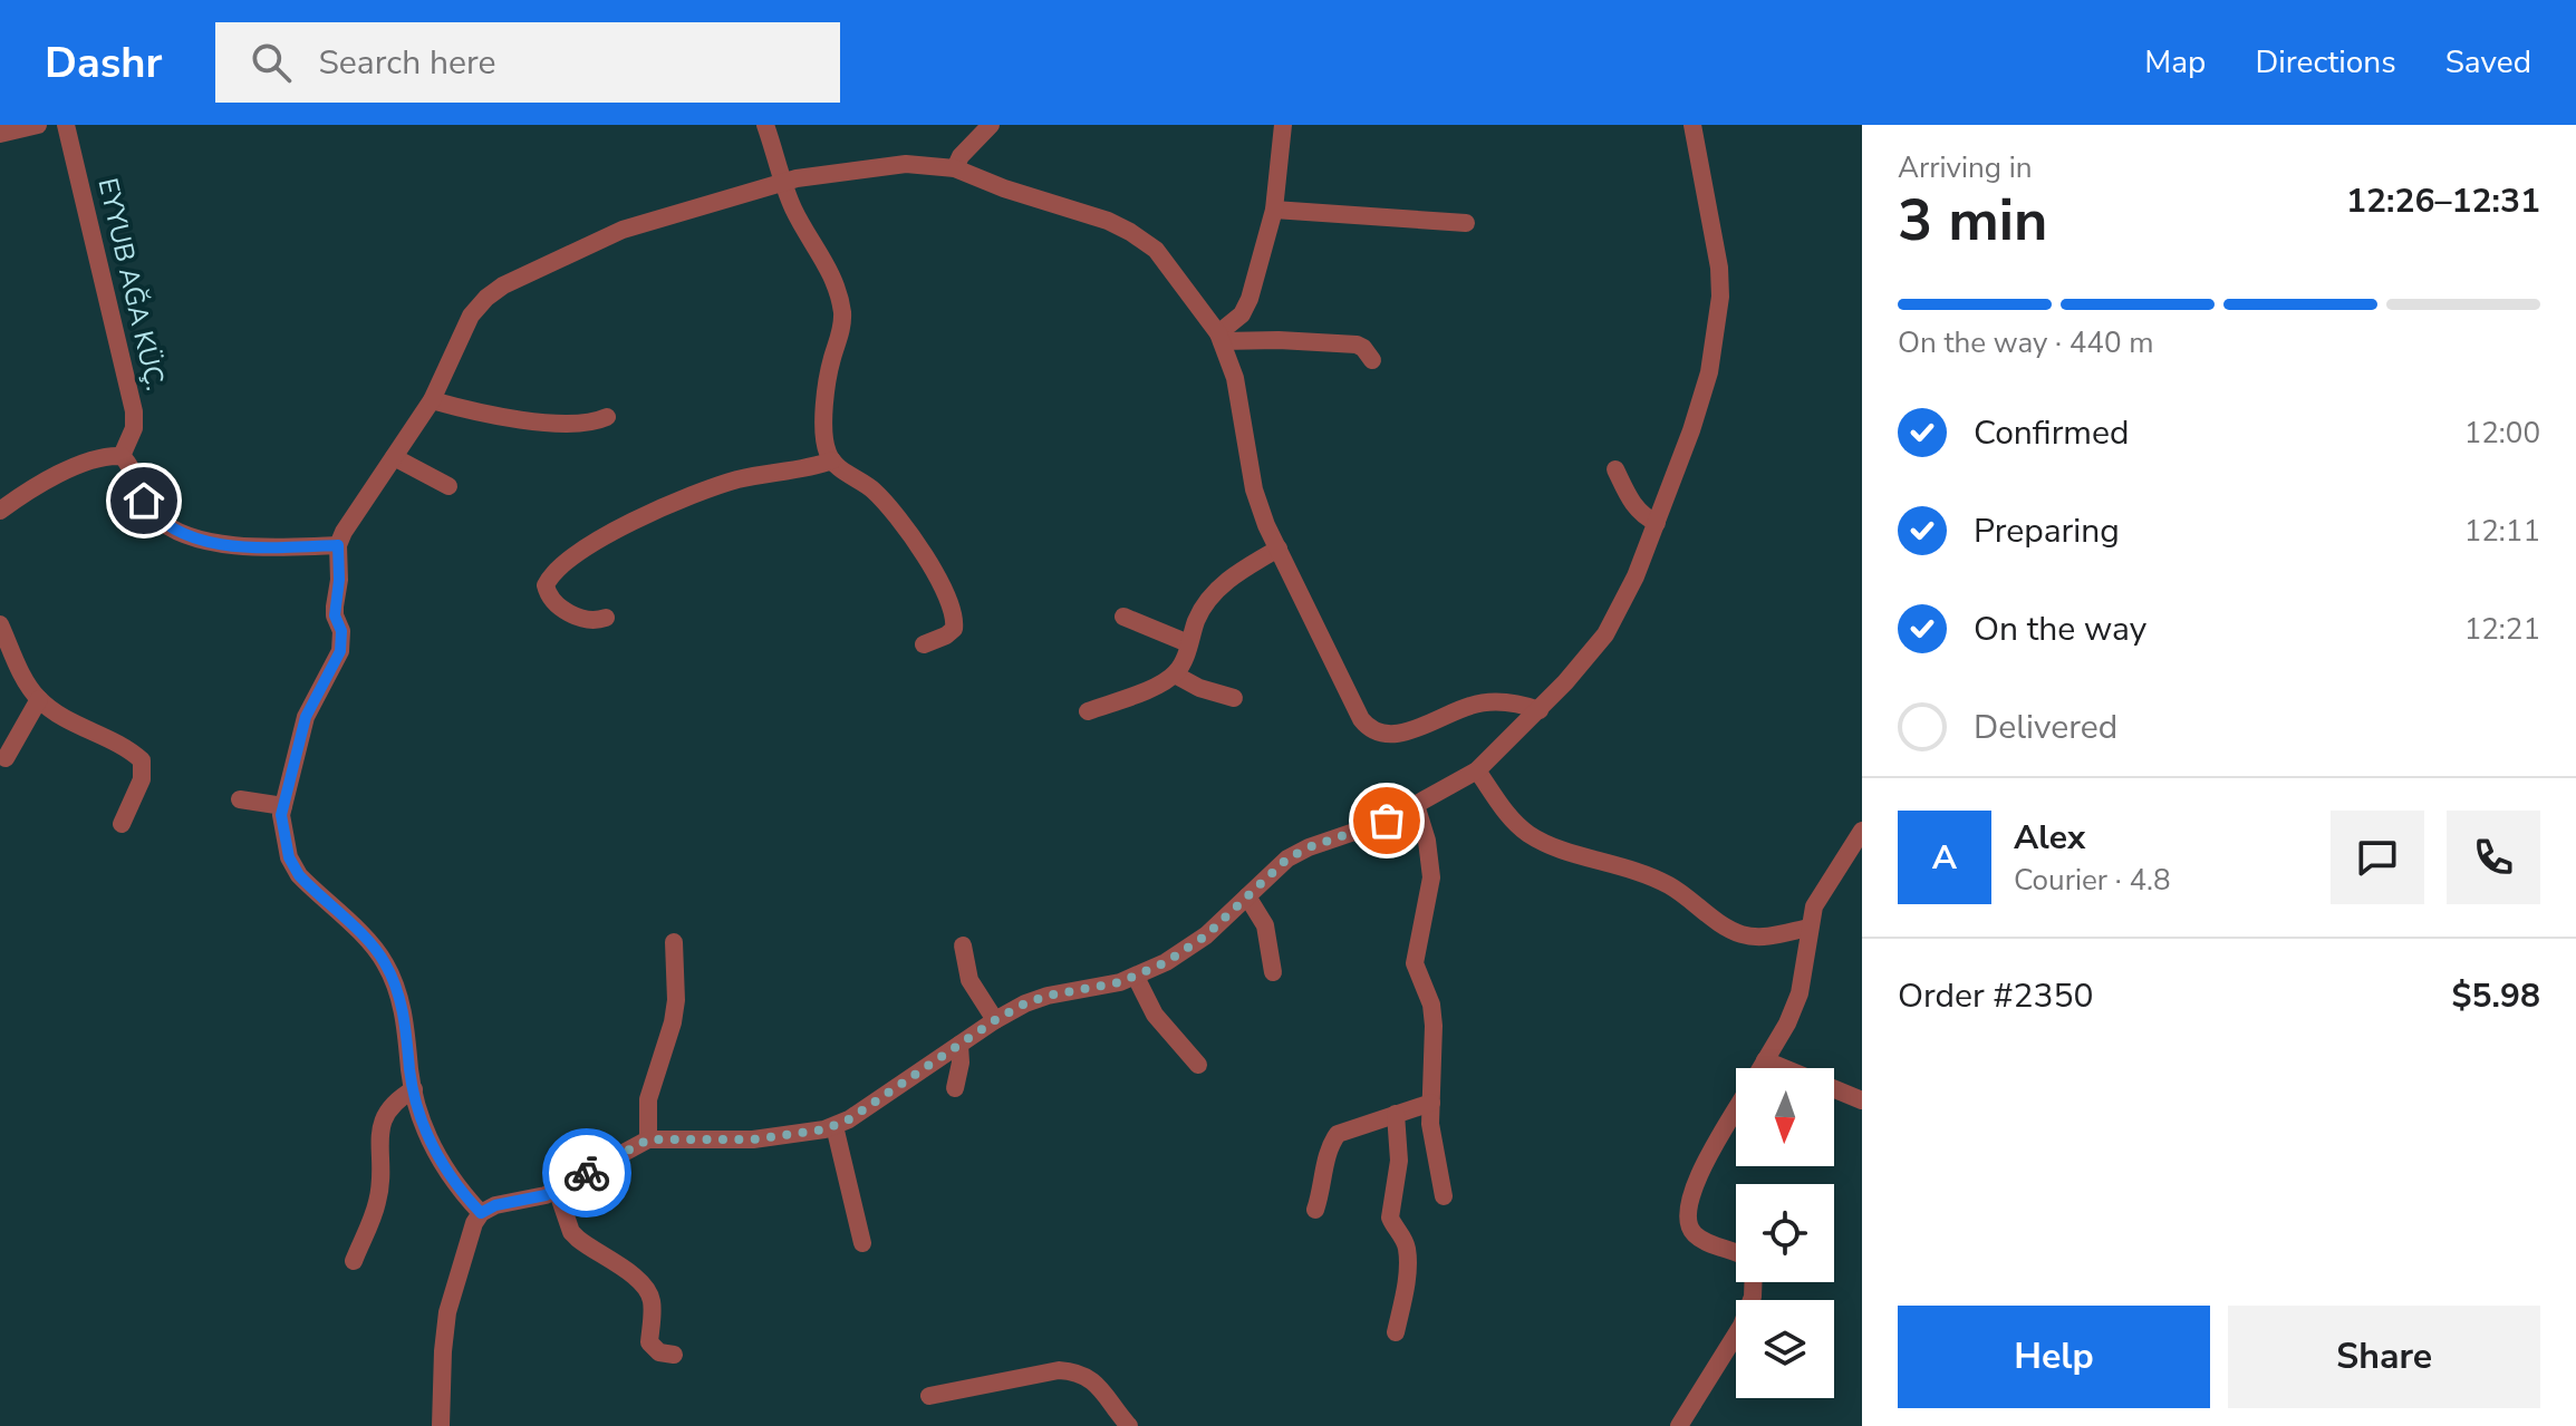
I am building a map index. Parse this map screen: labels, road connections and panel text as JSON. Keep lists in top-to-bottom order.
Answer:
{
  "streets": {
    "street": ["EYYUB AĞA KÜÇ."]
  },
  "north": "bottom",
  "page": {
    "header": "Dashr",
    "search": "Search here",
    "nav": ["Map", "Directions", "Saved"],
    "heading": ["3 min", "Arriving in", "12:26–12:31"],
    "panel": [
      "Alex",
      "Courier · 4.8",
      "Order #2350",
      "$5.98"
    ],
    "bar": "On the way · 440 m",
    "list": [
      ["Confirmed", "12:00"],
      ["Preparing", "12:11"],
      ["On the way", "12:21"],
      "Delivered"
    ],
    "round": "A",
    "buttons": ["Help", "Share"]
  }
}
